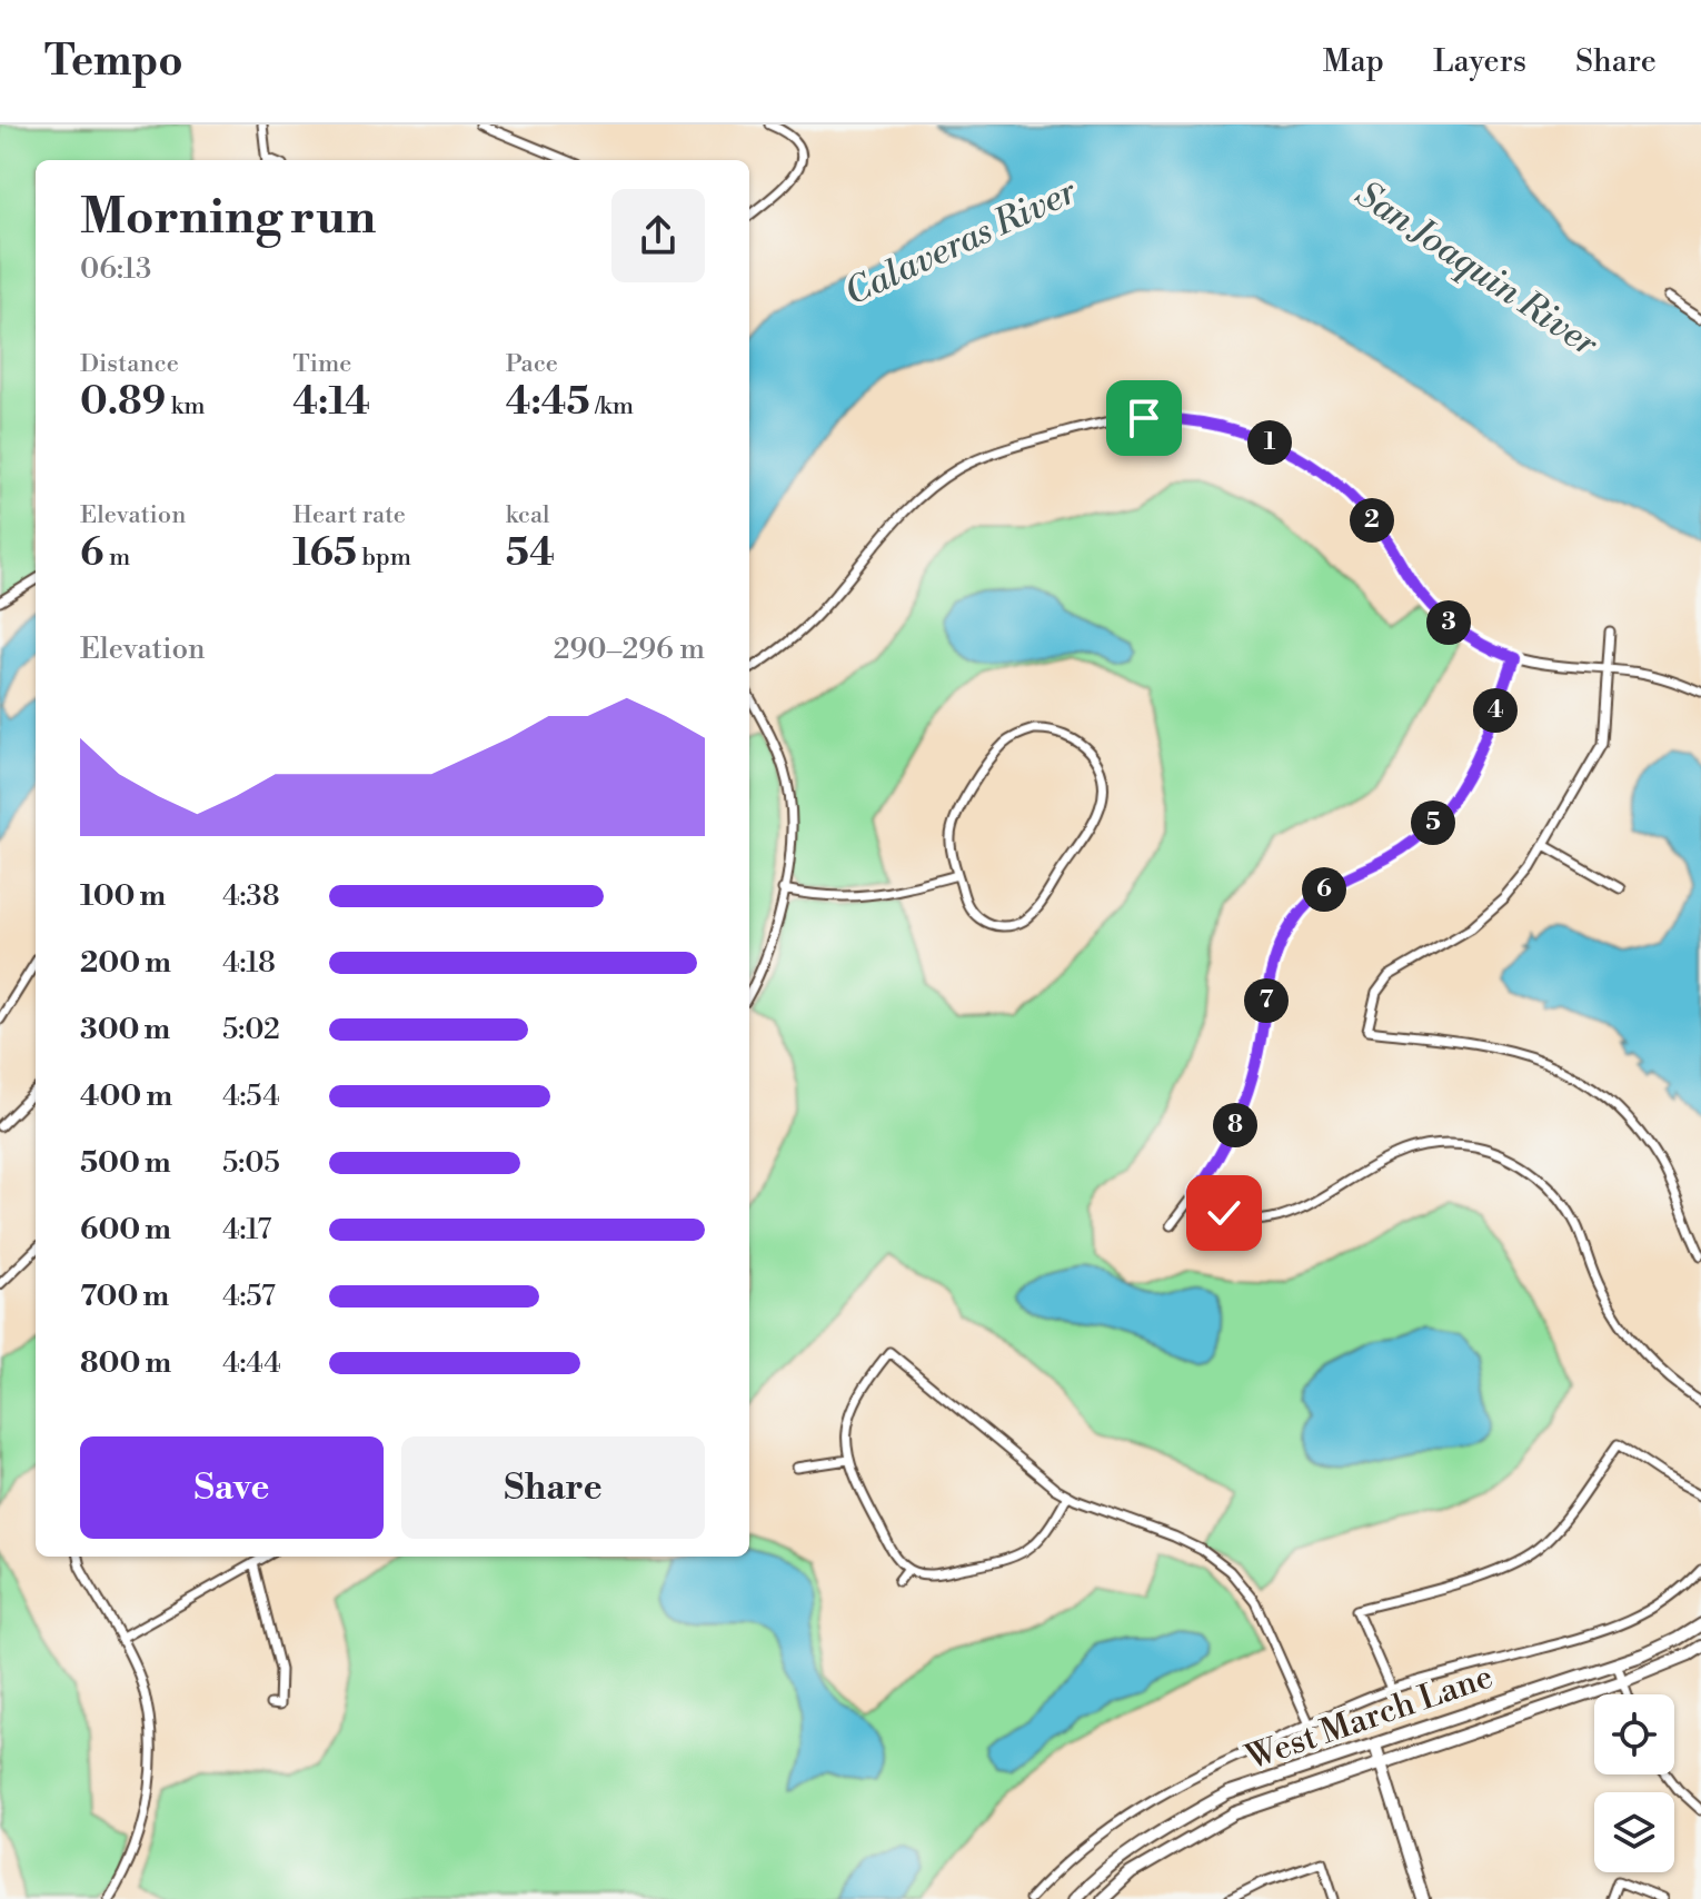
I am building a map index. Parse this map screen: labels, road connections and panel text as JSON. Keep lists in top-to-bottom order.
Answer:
{
  "streets": {
    "street": ["West March Lane"]
  },
  "water": ["Calaveras River", "San Joaquin River"],
  "page": {
    "header": "Tempo",
    "nav": ["Map", "Layers", "Share"],
    "heading": ["Morning run", "06:13"],
    "stats": [
      ["Distance", "0.89 km"],
      ["Time", "4:14"],
      ["Pace", "4:45 /km"],
      ["Elevation", "6 m"],
      ["Heart rate", "165 bpm"],
      ["kcal", "54"]
    ],
    "pins": [
      "1",
      "2",
      "3",
      "4",
      "5",
      "6",
      "7",
      "8"
    ],
    "chart": ["Elevation", "290–296 m"],
    "list": [
      {
        "name": "100 m",
        "note": "4:38"
      },
      {
        "name": "200 m",
        "note": "4:18"
      },
      {
        "name": "300 m",
        "note": "5:02"
      },
      {
        "name": "400 m",
        "note": "4:54"
      },
      {
        "name": "500 m",
        "note": "5:05"
      },
      {
        "name": "600 m",
        "note": "4:17"
      },
      {
        "name": "700 m",
        "note": "4:57"
      },
      {
        "name": "800 m",
        "note": "4:44"
      }
    ],
    "buttons": ["Save", "Share"]
  }
}
